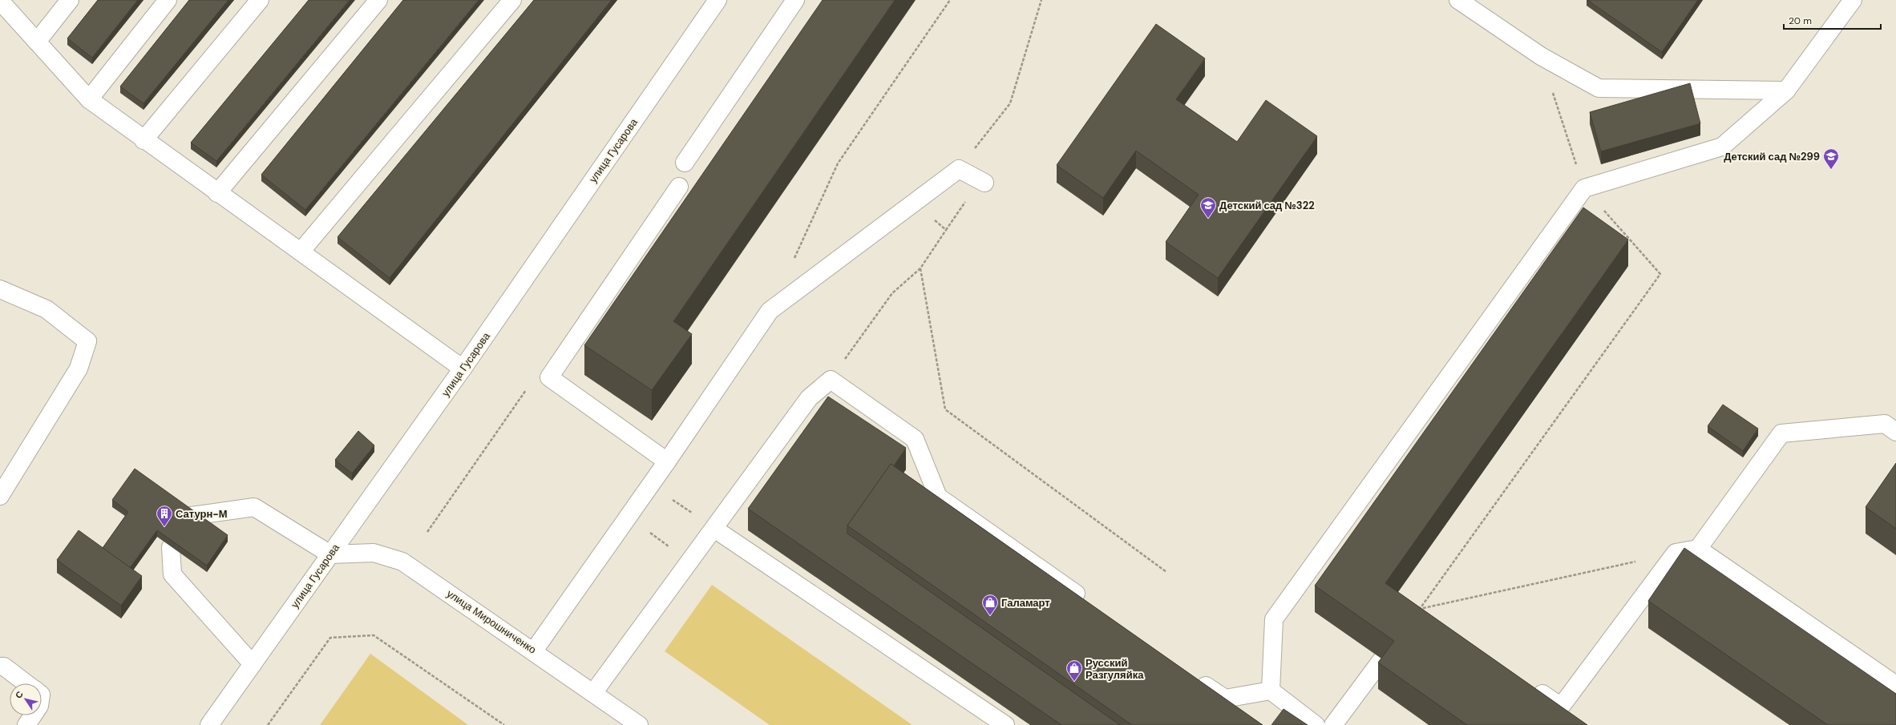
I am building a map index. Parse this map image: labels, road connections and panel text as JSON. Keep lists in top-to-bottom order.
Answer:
{
  "streets": {
    "street": ["улица Гусарова", "улица Мирошниченко"]
  },
  "crossings": [
    ["улица Гусарова", "улица Мирошниченко"]
  ],
  "places": {
    "school or university": ["Детский сад №299", "Детский сад №322"],
    "building": ["Сатурн-М"],
    "shop": ["Галамарт", "Русский Разгуляйка"]
  },
  "scale_bar": "20 m",
  "north": "top left"
}
